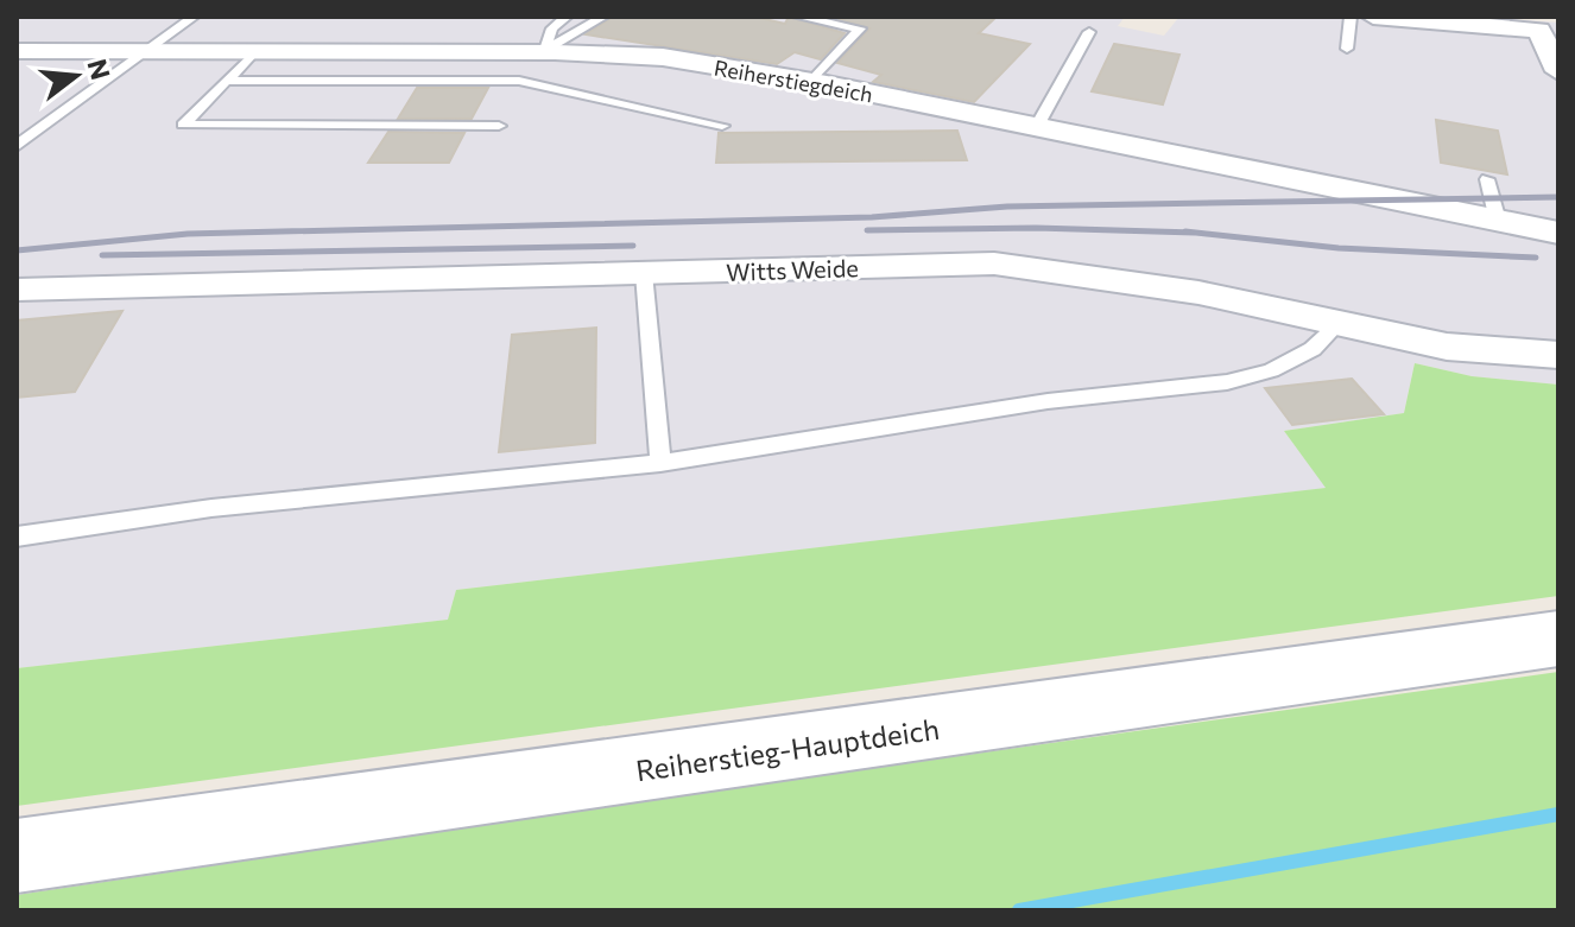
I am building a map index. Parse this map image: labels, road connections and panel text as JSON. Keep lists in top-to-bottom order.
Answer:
{
  "streets": {
    "main road": ["Reiherstieg-Hauptdeich"],
    "street": ["Reiherstiegdeich", "Witts Weide"]
  },
  "north": "right"
}
